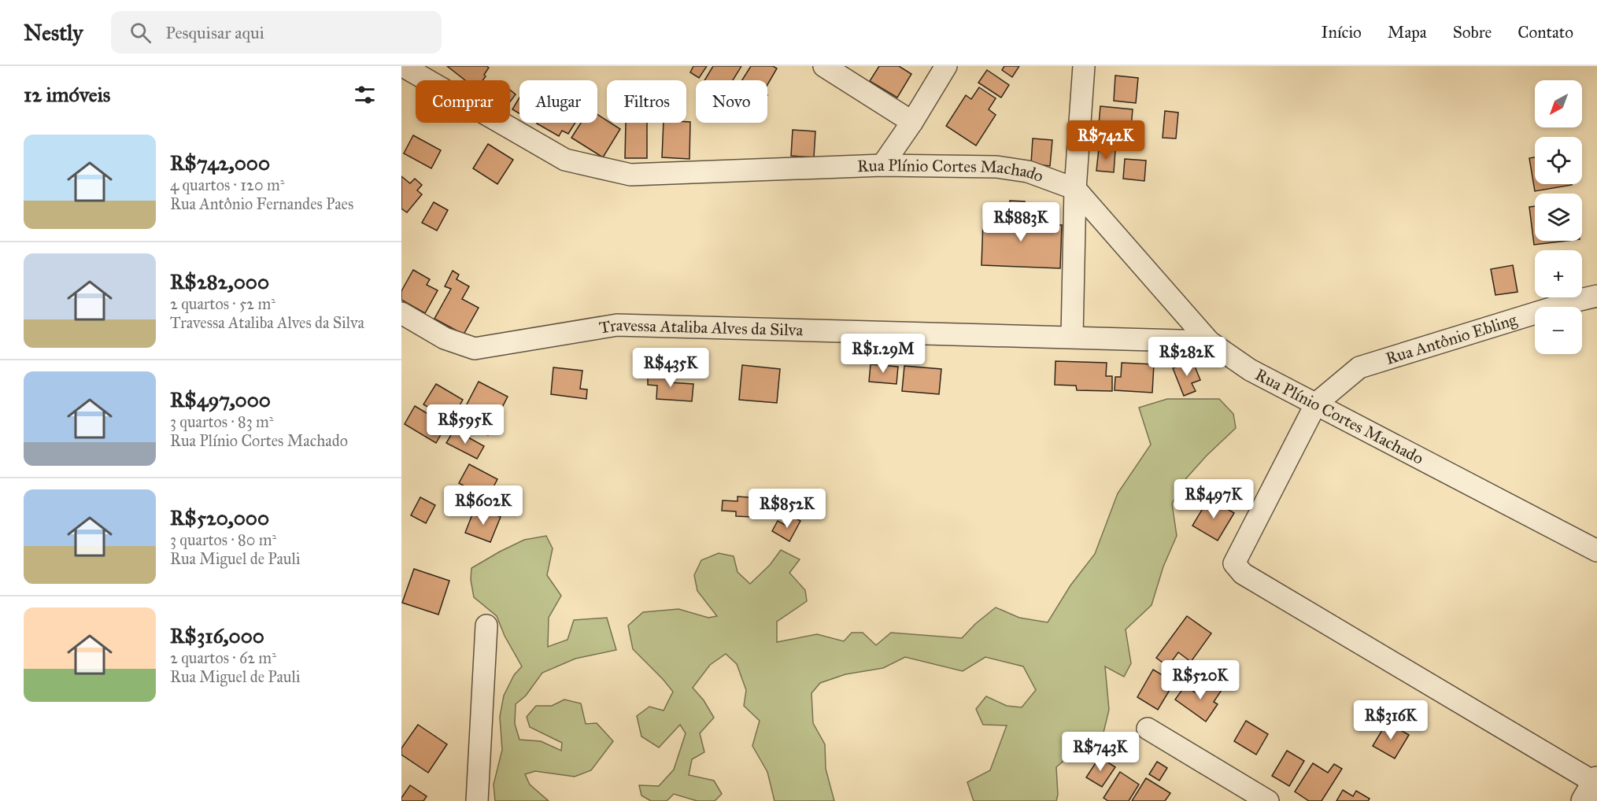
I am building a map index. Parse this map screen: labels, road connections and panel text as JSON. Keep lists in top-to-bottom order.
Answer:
{
  "streets": {
    "street": ["Rua Plínio Cortes Machado", "Travessa Ataliba Alves da Silva", "Rua Antônio Ebling"]
  },
  "crossings": [
    ["Rua Plínio Cortes Machado", "Travessa Ataliba Alves da Silva"],
    ["Rua Plínio Cortes Machado", "Rua Antônio Ebling"]
  ],
  "north": "bottom left",
  "page": {
    "header": "Nestly",
    "search": "Pesquisar aqui",
    "nav": [
      "Início",
      "Mapa",
      "Sobre",
      "Contato"
    ],
    "heading": "12 imóveis",
    "map_buttons": ["+", "−"],
    "chip": [
      "Comprar",
      "Alugar",
      "Filtros",
      "Novo"
    ],
    "price": [
      "R$742K",
      "R$883K",
      "R$1.29M",
      "R$282K",
      "R$435K",
      "R$595K",
      "R$497K",
      "R$602K",
      "R$852K",
      "R$520K",
      "R$316K",
      "R$743K"
    ],
    "list": [
      {
        "name": "R$742,000",
        "note": "4 quartos · 120 m² · Rua Antônio Fernandes Paes"
      },
      {
        "name": "R$282,000",
        "note": "2 quartos · 52 m² · Travessa Ataliba Alves da Silva"
      },
      {
        "name": "R$497,000",
        "note": "3 quartos · 83 m² · Rua Plínio Cortes Machado"
      },
      {
        "name": "R$520,000",
        "note": "3 quartos · 80 m² · Rua Miguel de Pauli"
      },
      {
        "name": "R$316,000",
        "note": "2 quartos · 62 m² · Rua Miguel de Pauli"
      }
    ]
  }
}
